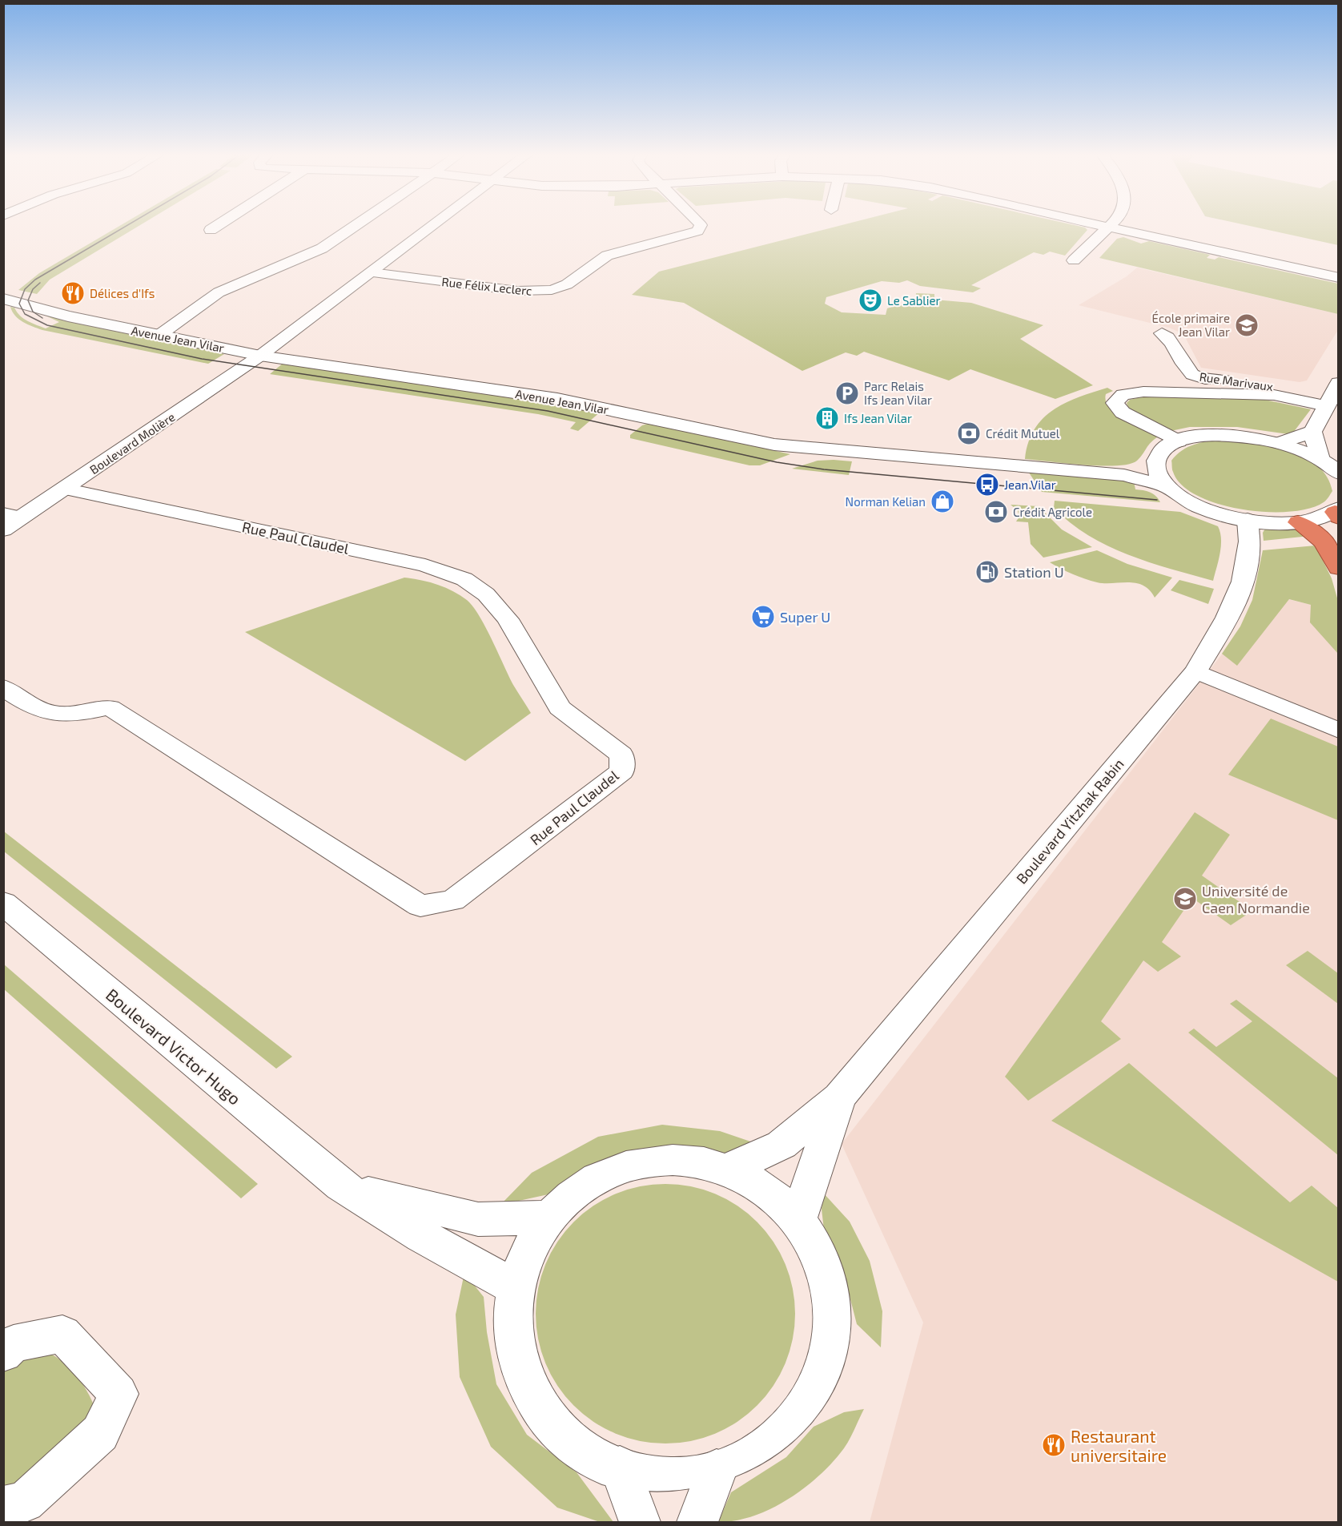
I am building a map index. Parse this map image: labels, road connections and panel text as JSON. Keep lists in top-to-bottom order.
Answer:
{
  "streets": {
    "street": [
      "Rue Félix Leclerc",
      "Avenue Jean Vilar",
      "Rue Marivaux",
      "Boulevard Molière",
      "Rue Paul Claudel",
      "Boulevard Yitzhak Rabin",
      "Boulevard Victor Hugo"
    ]
  },
  "crossings": [
    ["Rue Félix Leclerc", "Boulevard Molière"],
    ["Avenue Jean Vilar", "Boulevard Molière"],
    ["Boulevard Molière", "Rue Paul Claudel"]
  ],
  "places": {
    "restaurant": ["Délices d'Ifs", "Restaurant universitaire"],
    "theatre": ["Le Sablier"],
    "school or university": ["École primaire Jean Vilar", "Université de Caen Normandie"],
    "parking": ["Parc Relais Ifs Jean Vilar"],
    "building": ["Ifs Jean Vilar"],
    "bank": ["Crédit Mutuel", "Crédit Agricole"],
    "bus stop": ["Jean Vilar"],
    "shop": ["Norman Kelian"],
    "fuel station": ["Station U"],
    "supermarket": ["Super U"]
  }
}
